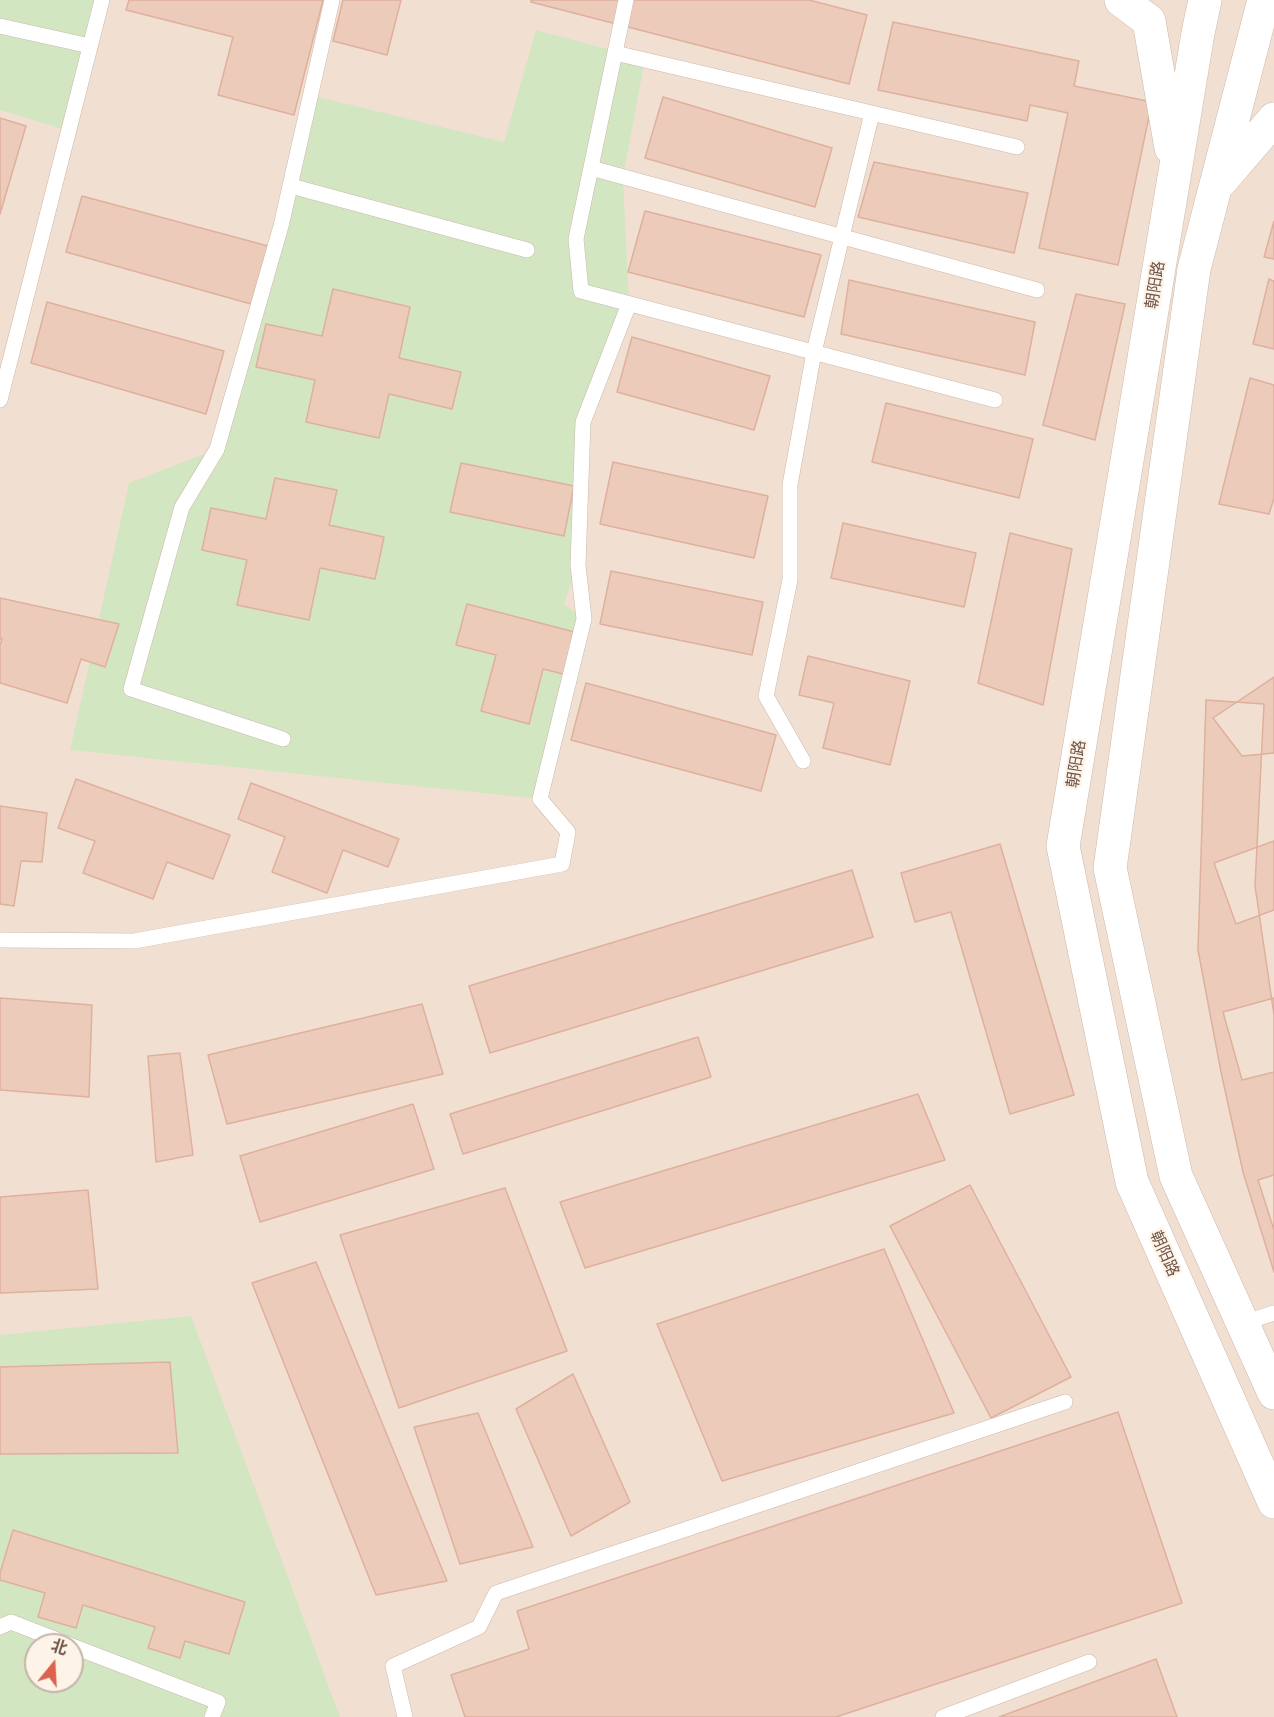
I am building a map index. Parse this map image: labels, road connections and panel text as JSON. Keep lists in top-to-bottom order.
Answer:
{
  "streets": {
    "main road": ["朝阳路"]
  },
  "north": "top"
}
